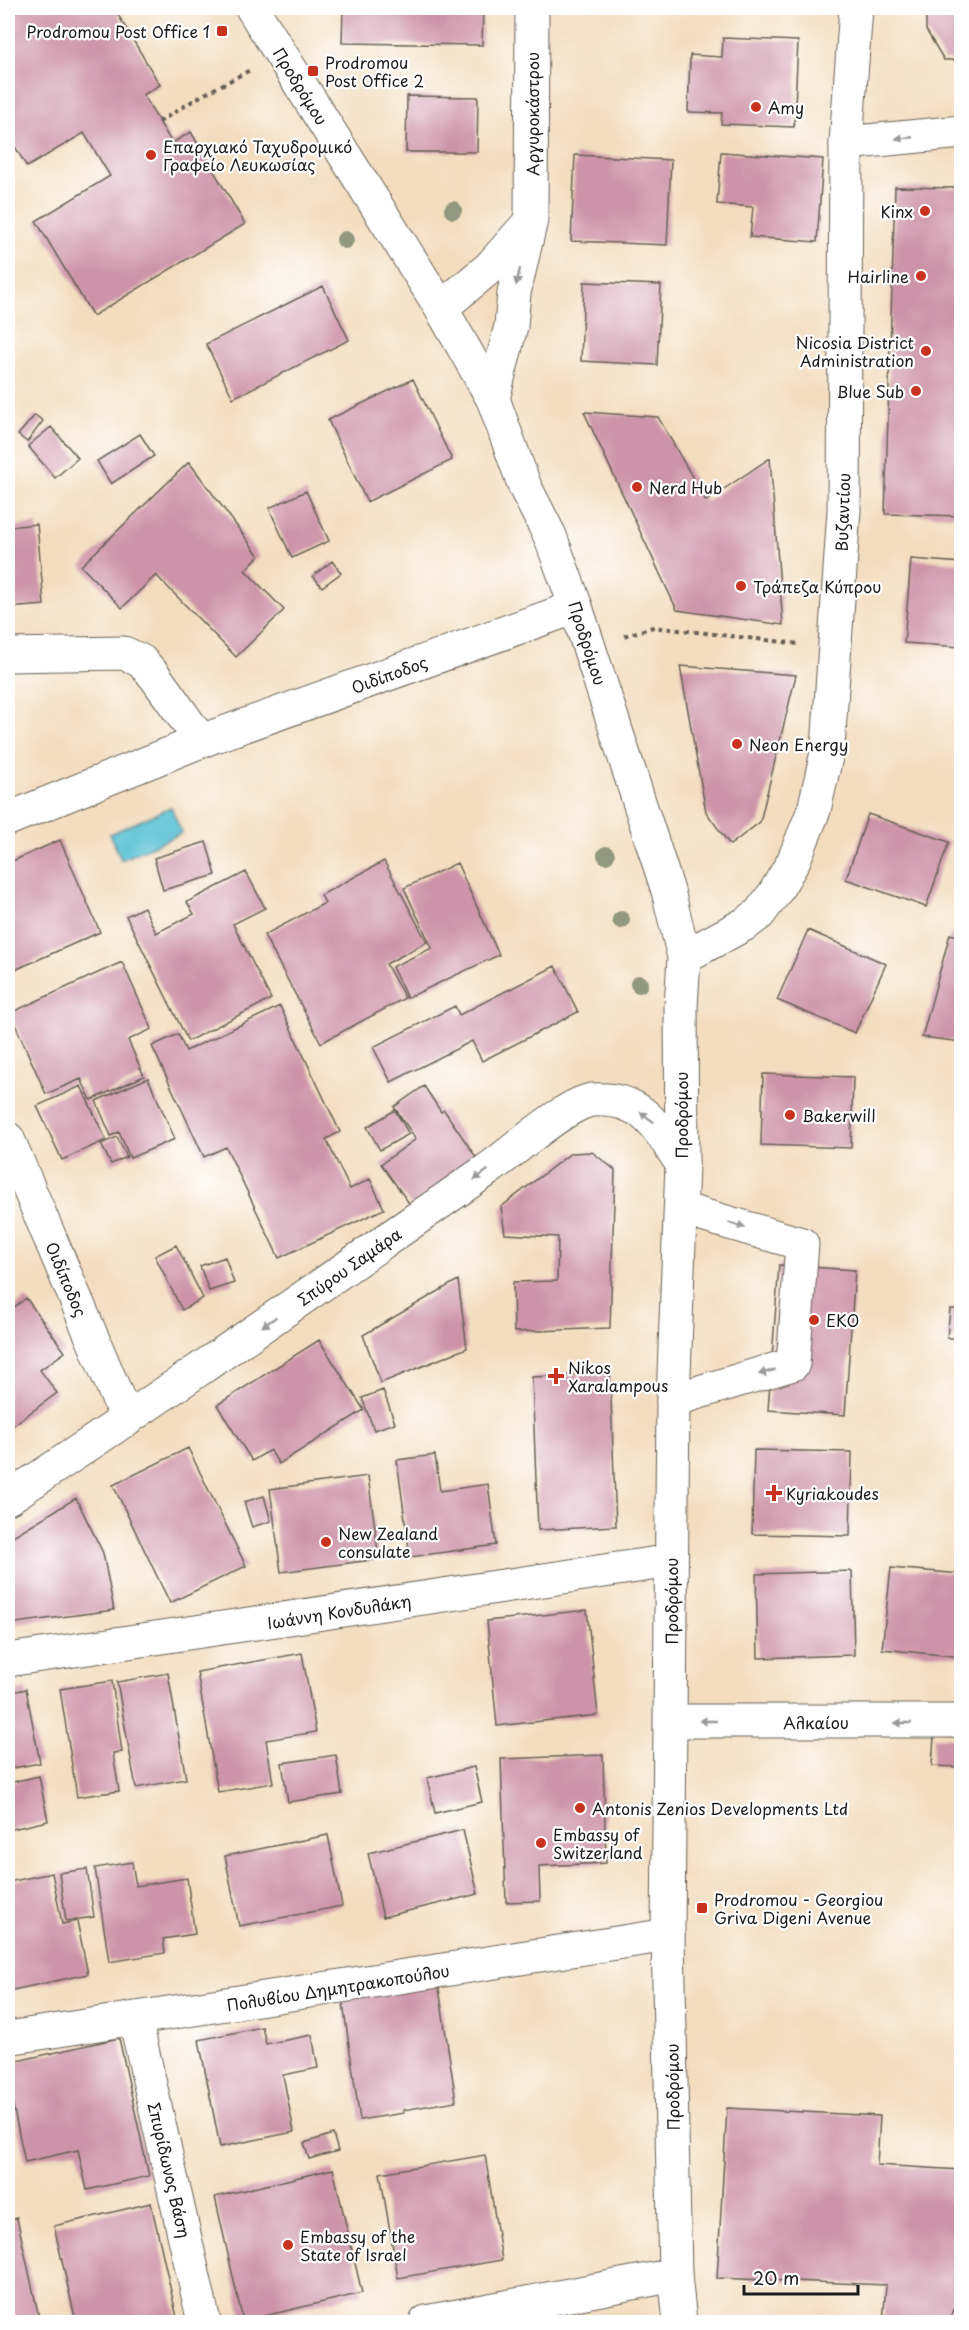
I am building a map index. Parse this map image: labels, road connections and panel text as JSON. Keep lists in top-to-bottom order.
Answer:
{
  "streets": {
    "street": [
      "Προδρόμου",
      "Αργυροκάστρου",
      "Βυζαντίου",
      "Οιδίποδος",
      "Σπύρου Σαμάρα",
      "Ιωάννη Κονδυλάκη",
      "Αλκαίου",
      "Πολυβίου Δημητρακοπούλου",
      "Σπυρίδωνος Βάση"
    ]
  },
  "crossings": [
    ["Προδρόμου", "Αργυροκάστρου"],
    ["Προδρόμου", "Βυζαντίου"],
    ["Προδρόμου", "Οιδίποδος"],
    ["Προδρόμου", "Σπύρου Σαμάρα"],
    ["Προδρόμου", "Ιωάννη Κονδυλάκη"],
    ["Προδρόμου", "Αλκαίου"],
    ["Προδρόμου", "Πολυβίου Δημητρακοπούλου"],
    ["Οιδίποδος", "Σπύρου Σαμάρα"],
    ["Πολυβίου Δημητρακοπούλου", "Σπυρίδωνος Βάση"]
  ],
  "one_way": ["Αργυροκάστρου", "Σπύρου Σαμάρα", "Αλκαίου"],
  "places": {
    "transit": ["Prodromou Post Office 1", "Prodromou Post Office 2", "Prodromou - Georgiou Griva Digeni Avenue"],
    "other": [
      "Amy",
      "Επαρχιακό Ταχυδρομικό Γραφείο Λευκωσίας",
      "Kinx",
      "Hairline",
      "Nicosia District Administration",
      "Blue Sub",
      "Nerd Hub",
      "Τράπεζα Κύπρου",
      "Neon Energy",
      "Bakerwill",
      "EKO",
      "New Zealand consulate",
      "Antonis Zenios Developments Ltd",
      "Embassy of Switzerland",
      "Embassy of the State of Israel"
    ],
    "health": ["Nikos Xaralampous", "Kyriakoudes"]
  },
  "scale_bar": "20 m"
}
